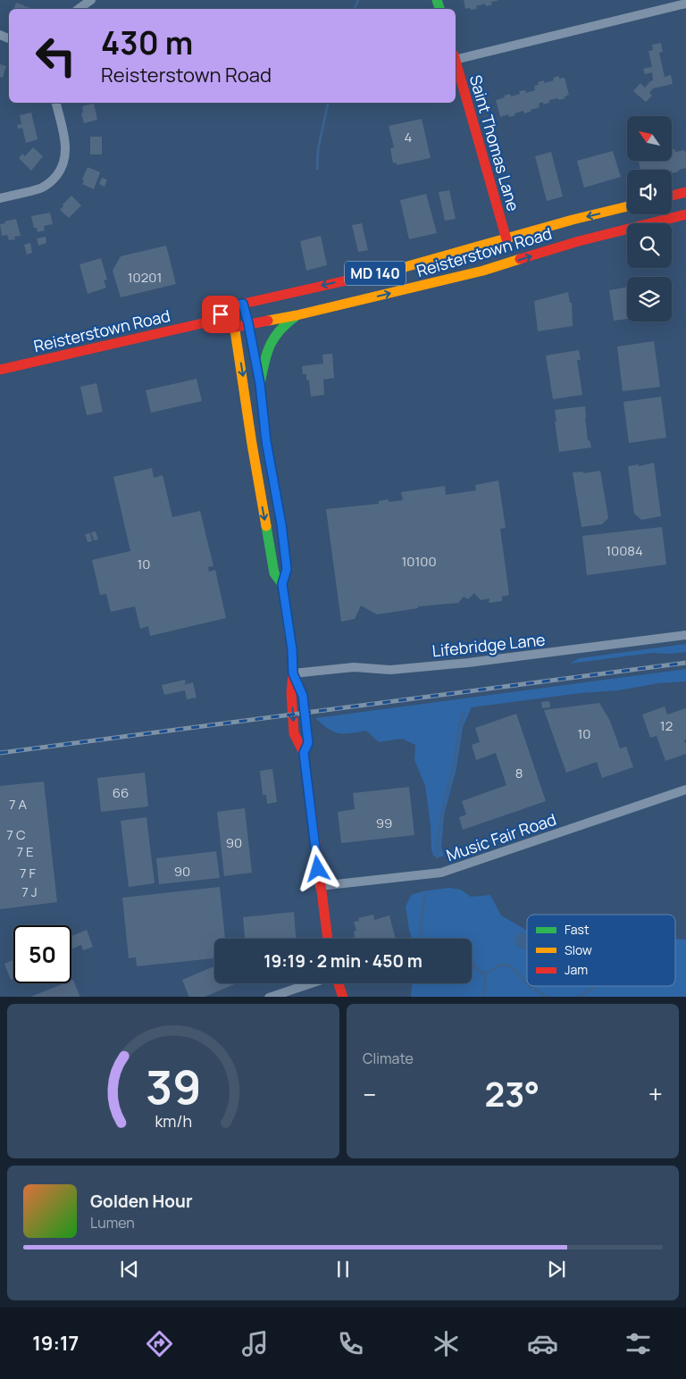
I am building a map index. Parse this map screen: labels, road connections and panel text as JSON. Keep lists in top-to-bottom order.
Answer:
{
  "streets": {
    "main road": ["Saint Thomas Lane", "Reisterstown Road", "MD 140"],
    "street": ["Lifebridge Lane", "Music Fair Road"]
  },
  "crossings": [
    ["Saint Thomas Lane", "Reisterstown Road"]
  ],
  "house_numbers": [
    "4",
    "10201",
    "10084",
    "10100",
    "10",
    "12",
    "10",
    "8",
    "66",
    "7 A",
    "99",
    "7 C",
    "90",
    "7 E",
    "90",
    "7 F",
    "7 J"
  ],
  "legend": ["Fast", "Slow", "Jam"],
  "north": "top left",
  "page": {
    "turn": ["430 m", "Reisterstown Road"],
    "limit": "50",
    "trip": "19:19 · 2 min · 450 m",
    "tile": "Climate",
    "heat": ["−", "23°", "+"],
    "song": ["Golden Hour", "Lumen"],
    "tabs": "19:17",
    "gauge": ["39", "km/h"]
  }
}
